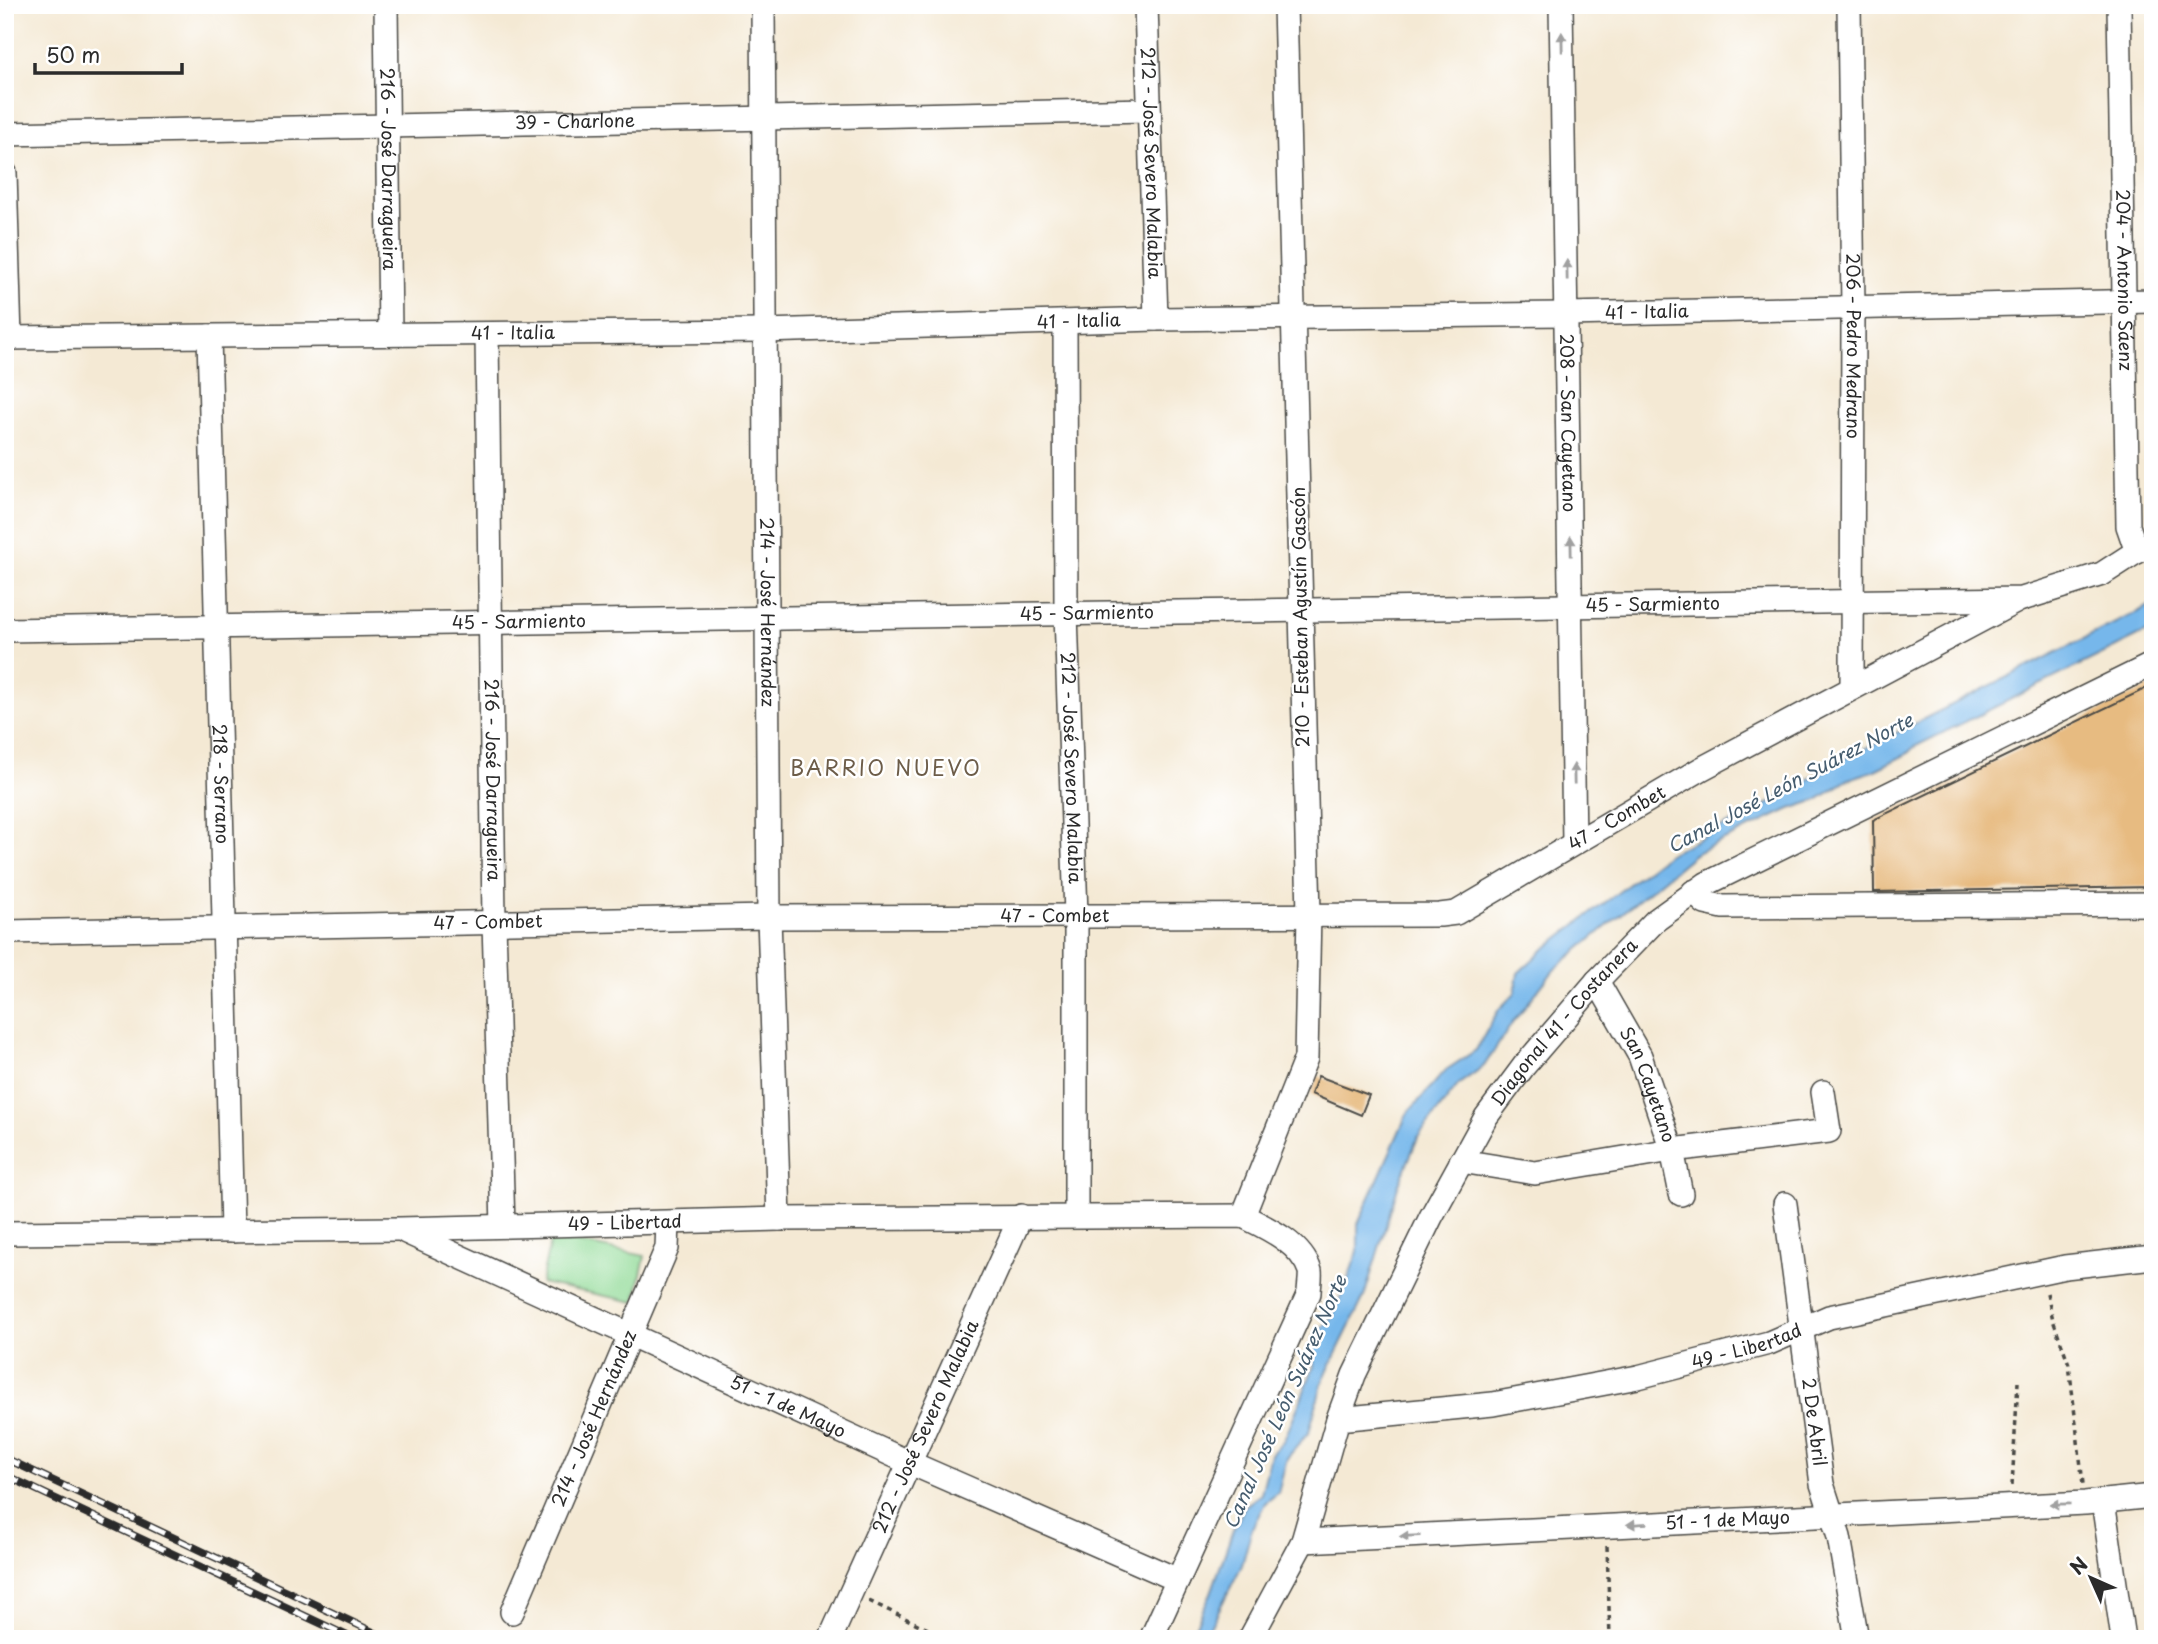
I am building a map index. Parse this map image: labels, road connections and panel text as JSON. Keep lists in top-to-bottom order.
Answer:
{
  "streets": {
    "street": [
      "39 - Charlone",
      "212 - José Severo Malabia",
      "216 - José Darragueira",
      "204 - Antonio Sáenz",
      "41 - Italia",
      "206 - Pedro Medrano",
      "208 - San Cayetano",
      "45 - Sarmiento",
      "214 - José Hernández",
      "210 - Esteban Agustín Gascón",
      "218 - Serrano",
      "47 - Combet",
      "Diagonal 41 - Costanera",
      "San Cayetano",
      "49 - Libertad",
      "51 - 1 de Mayo",
      "2 De Abril"
    ]
  },
  "crossings": [
    ["39 - Charlone", "212 - José Severo Malabia"],
    ["39 - Charlone", "216 - José Darragueira"],
    ["39 - Charlone", "214 - José Hernández"],
    ["212 - José Severo Malabia", "41 - Italia"],
    ["212 - José Severo Malabia", "45 - Sarmiento"],
    ["212 - José Severo Malabia", "47 - Combet"],
    ["212 - José Severo Malabia", "49 - Libertad"],
    ["212 - José Severo Malabia", "51 - 1 de Mayo"],
    ["216 - José Darragueira", "41 - Italia"],
    ["216 - José Darragueira", "45 - Sarmiento"],
    ["216 - José Darragueira", "47 - Combet"],
    ["216 - José Darragueira", "49 - Libertad"],
    ["204 - Antonio Sáenz", "41 - Italia"],
    ["204 - Antonio Sáenz", "45 - Sarmiento"],
    ["41 - Italia", "206 - Pedro Medrano"],
    ["41 - Italia", "208 - San Cayetano"],
    ["41 - Italia", "214 - José Hernández"],
    ["41 - Italia", "210 - Esteban Agustín Gascón"],
    ["41 - Italia", "218 - Serrano"],
    ["206 - Pedro Medrano", "45 - Sarmiento"],
    ["206 - Pedro Medrano", "47 - Combet"],
    ["208 - San Cayetano", "45 - Sarmiento"],
    ["208 - San Cayetano", "47 - Combet"],
    ["45 - Sarmiento", "214 - José Hernández"],
    ["45 - Sarmiento", "210 - Esteban Agustín Gascón"],
    ["45 - Sarmiento", "218 - Serrano"],
    ["45 - Sarmiento", "47 - Combet"],
    ["214 - José Hernández", "47 - Combet"],
    ["214 - José Hernández", "49 - Libertad"],
    ["214 - José Hernández", "51 - 1 de Mayo"],
    ["210 - Esteban Agustín Gascón", "47 - Combet"],
    ["210 - Esteban Agustín Gascón", "49 - Libertad"],
    ["218 - Serrano", "47 - Combet"],
    ["218 - Serrano", "49 - Libertad"],
    ["Diagonal 41 - Costanera", "San Cayetano"],
    ["Diagonal 41 - Costanera", "49 - Libertad"],
    ["Diagonal 41 - Costanera", "51 - 1 de Mayo"],
    ["49 - Libertad", "51 - 1 de Mayo"],
    ["49 - Libertad", "2 De Abril"],
    ["51 - 1 de Mayo", "2 De Abril"]
  ],
  "one_way": ["208 - San Cayetano", "51 - 1 de Mayo"],
  "districts": ["BARRIO NUEVO"],
  "water": ["Canal José León Suárez Norte"],
  "scale_bar": "50 m",
  "north": "top left"
}
